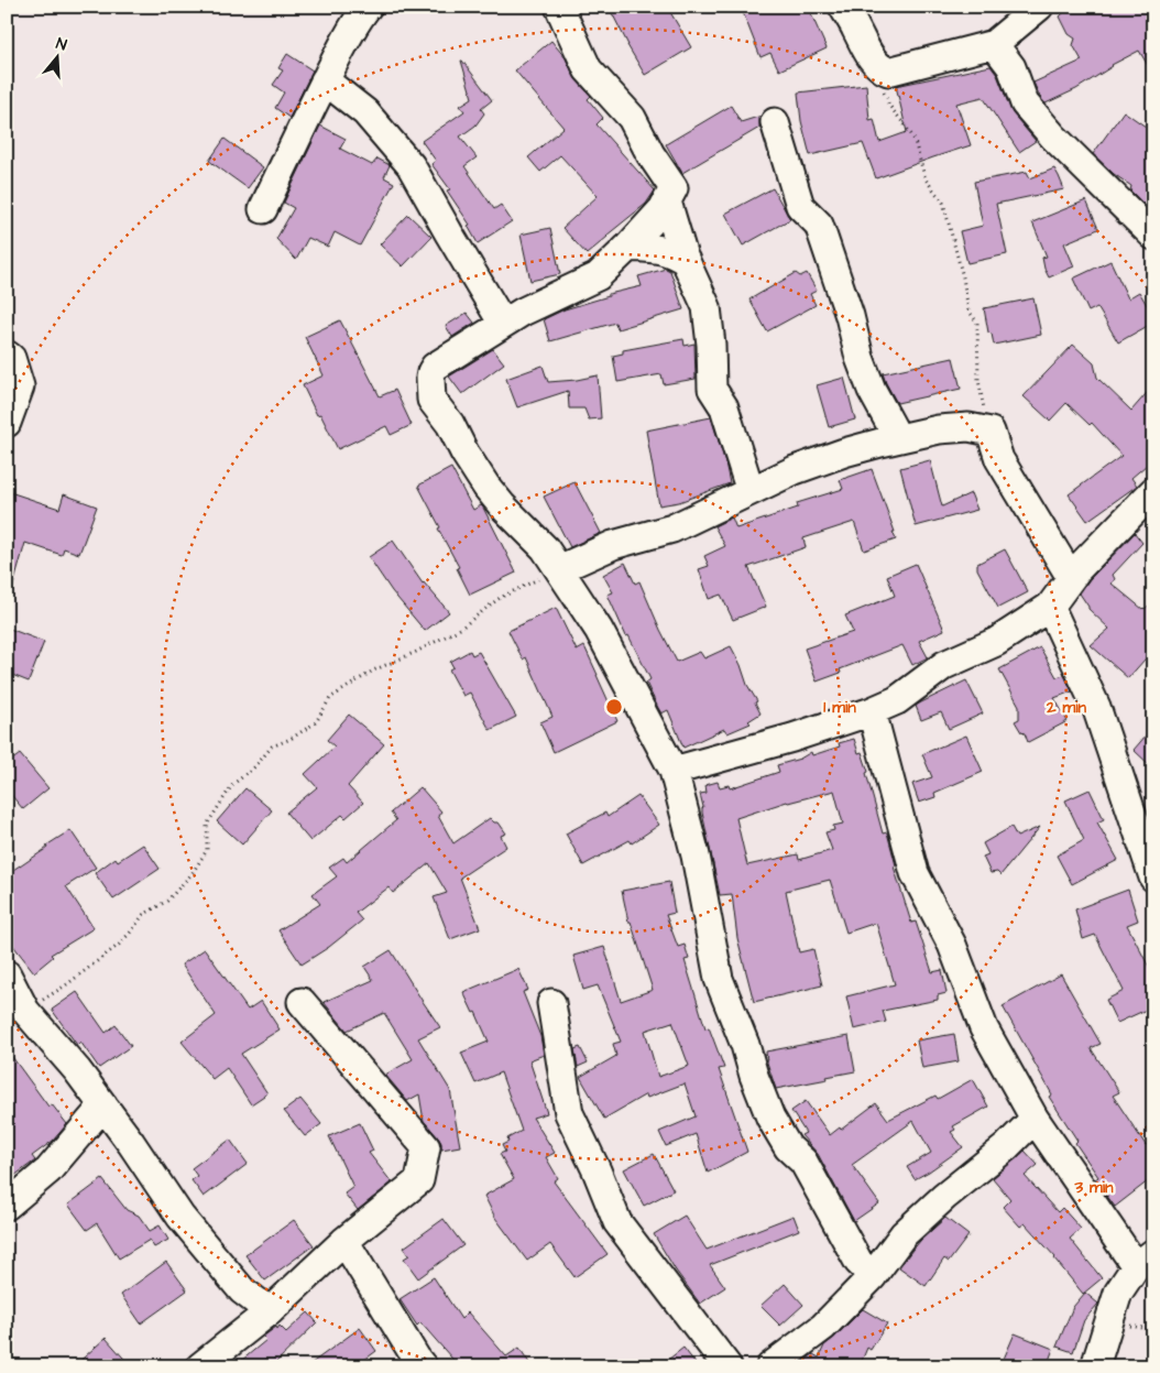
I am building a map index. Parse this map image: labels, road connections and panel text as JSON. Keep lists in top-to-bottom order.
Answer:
{
  "north": "top",
  "rings": ["1 min", "2 min", "3 min"]
}
